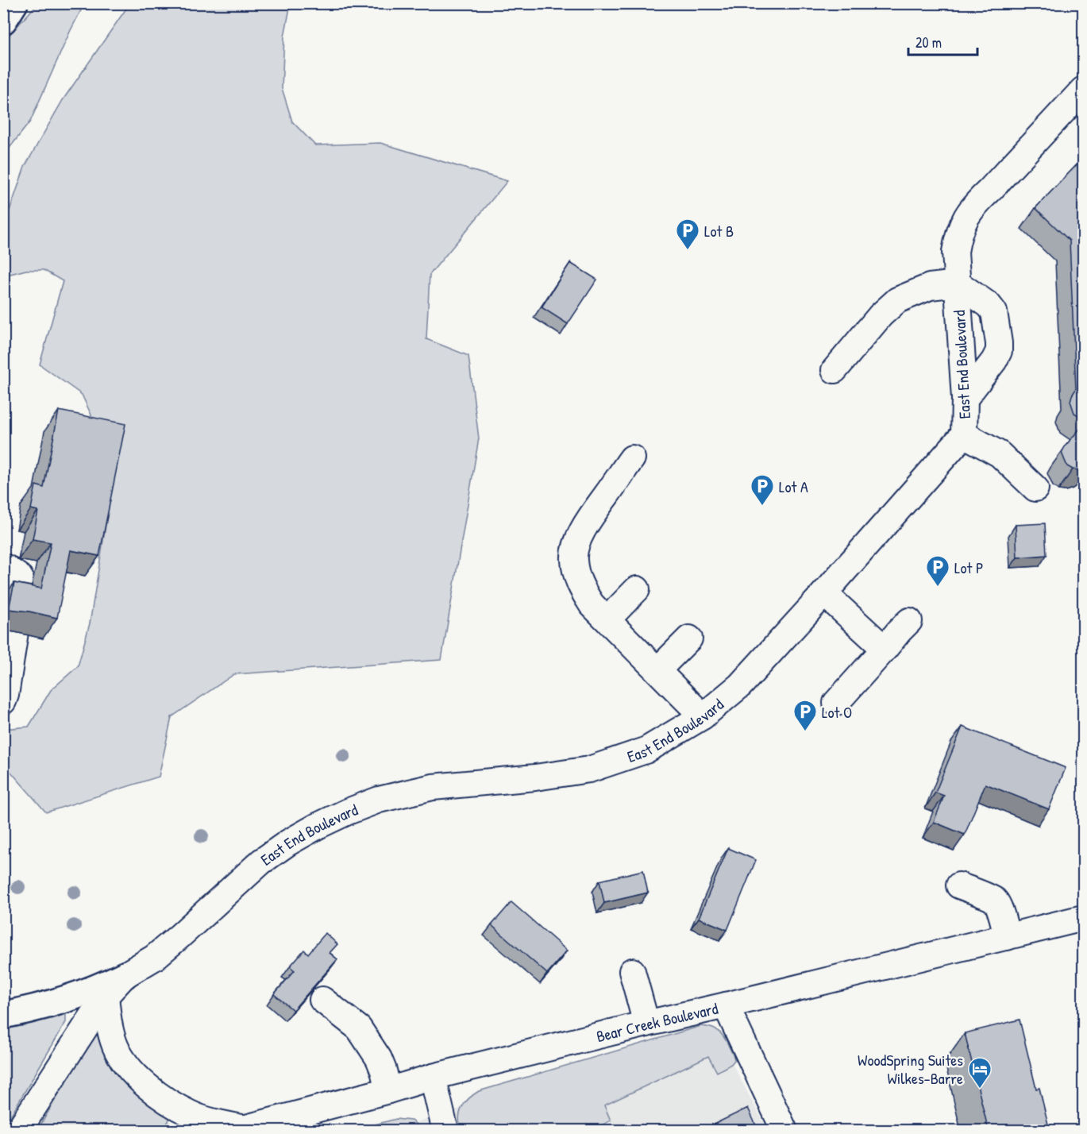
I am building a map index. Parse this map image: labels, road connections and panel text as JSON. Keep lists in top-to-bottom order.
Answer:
{
  "streets": {
    "street": ["East End Boulevard", "Bear Creek Boulevard"]
  },
  "places": {
    "parking": [
      "Lot B",
      "Lot A",
      "Lot P",
      "Lot O"
    ],
    "hotel": ["WoodSpring Suites Wilkes-Barre"]
  },
  "scale_bar": "20 m"
}
